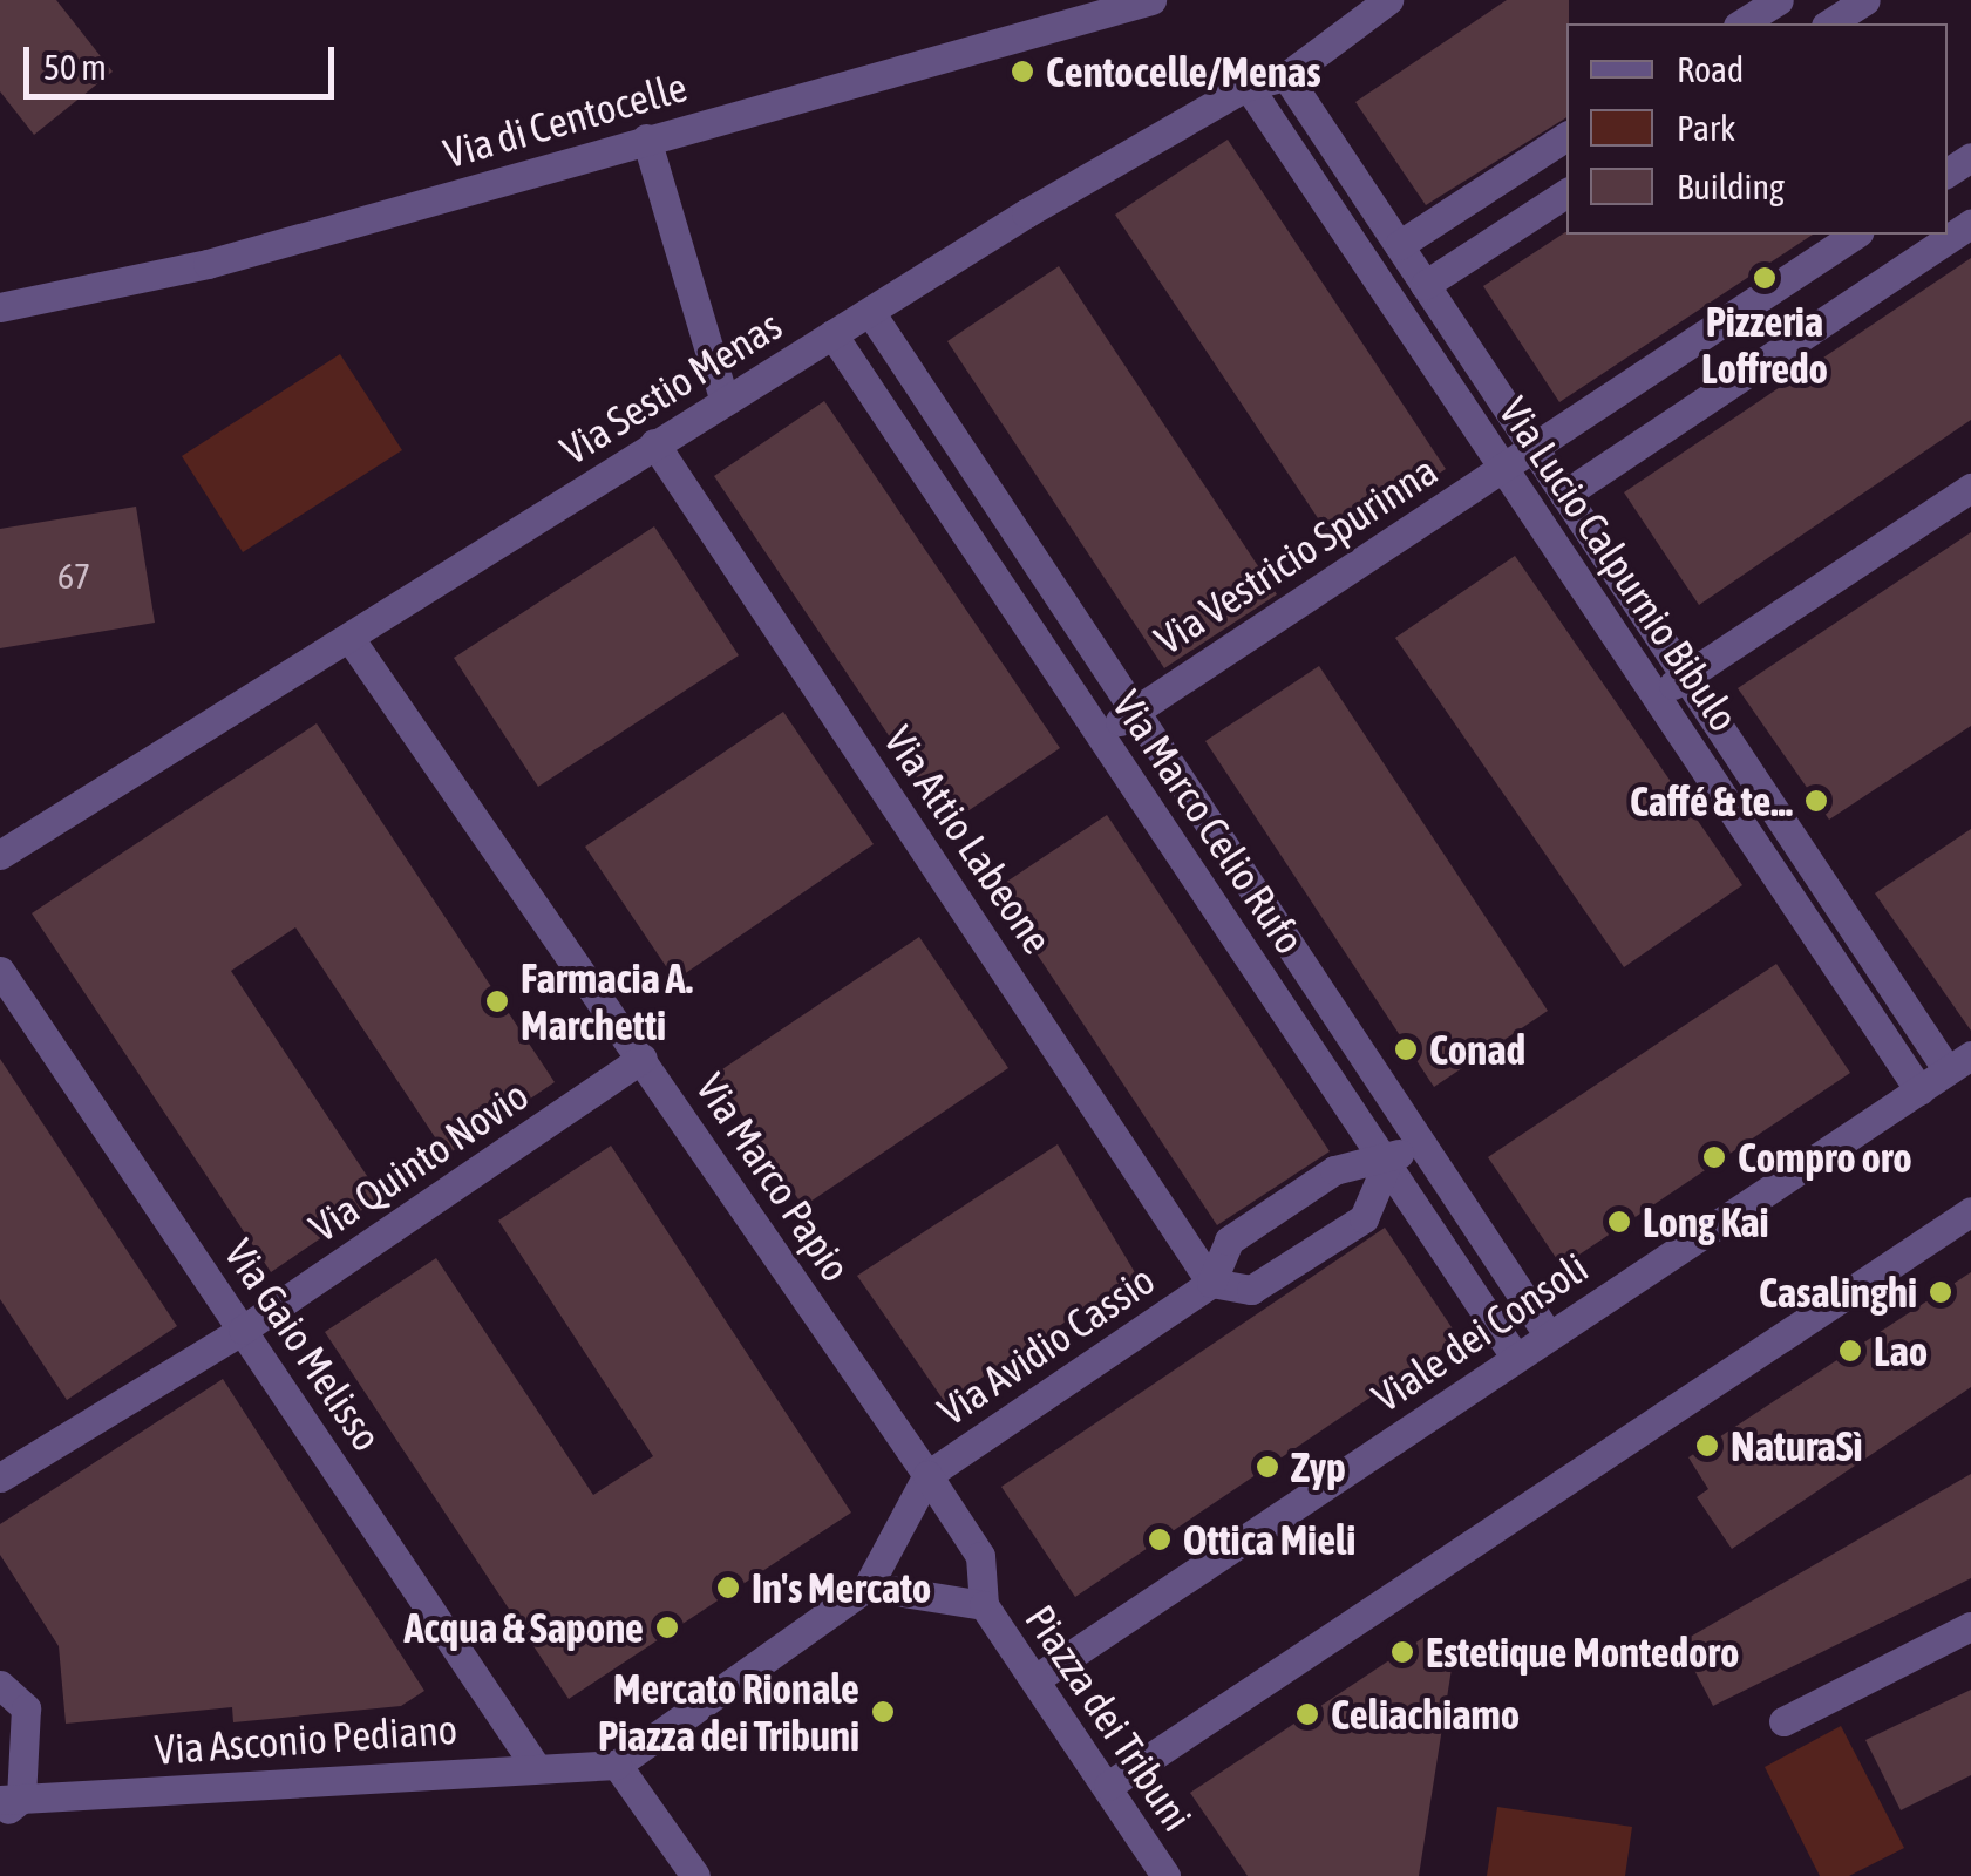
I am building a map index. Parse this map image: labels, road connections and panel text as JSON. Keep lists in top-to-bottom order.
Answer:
{
  "streets": {
    "street": [
      "Via di Centocelle",
      "Via Sestio Menas",
      "Via Vestricio Spurinna",
      "Via Lucio Calpurnio Bibulo",
      "Via Marco Celio Rufo",
      "Via Attio Labeone",
      "Via Quinto Novio",
      "Via Marco Papio",
      "Viale dei Consoli",
      "Via Gaio Melisso",
      "Via Avidio Cassio",
      "Piazza dei Tribuni",
      "Via Asconio Pediano"
    ]
  },
  "crossings": [
    ["Via Sestio Menas", "Via Lucio Calpurnio Bibulo"],
    ["Via Sestio Menas", "Via Marco Celio Rufo"],
    ["Via Sestio Menas", "Via Attio Labeone"],
    ["Via Sestio Menas", "Via Marco Papio"],
    ["Via Vestricio Spurinna", "Via Lucio Calpurnio Bibulo"],
    ["Via Vestricio Spurinna", "Via Marco Celio Rufo"],
    ["Via Lucio Calpurnio Bibulo", "Viale dei Consoli"],
    ["Via Marco Celio Rufo", "Viale dei Consoli"],
    ["Via Marco Celio Rufo", "Via Avidio Cassio"],
    ["Via Attio Labeone", "Via Avidio Cassio"],
    ["Via Quinto Novio", "Via Marco Papio"],
    ["Via Quinto Novio", "Via Gaio Melisso"],
    ["Via Marco Papio", "Via Avidio Cassio"],
    ["Via Marco Papio", "Piazza dei Tribuni"],
    ["Viale dei Consoli", "Piazza dei Tribuni"],
    ["Via Gaio Melisso", "Via Asconio Pediano"]
  ],
  "places": [
    "Centocelle/Menas",
    "Pizzeria Loffredo",
    "Caffé & te...",
    "Farmacia A. Marchetti",
    "Conad",
    "Compro oro",
    "Long Kai",
    "Casalinghi",
    "Lao",
    "NaturaSì",
    "Zyp",
    "Ottica Mieli",
    "In's Mercato",
    "Acqua & Sapone",
    "Estetique Montedoro",
    "Mercato Rionale Piazza dei Tribuni",
    "Celiachiamo"
  ],
  "house_numbers": ["67"],
  "legend": ["Road", "Park", "Building"],
  "scale_bar": "50 m"
}
